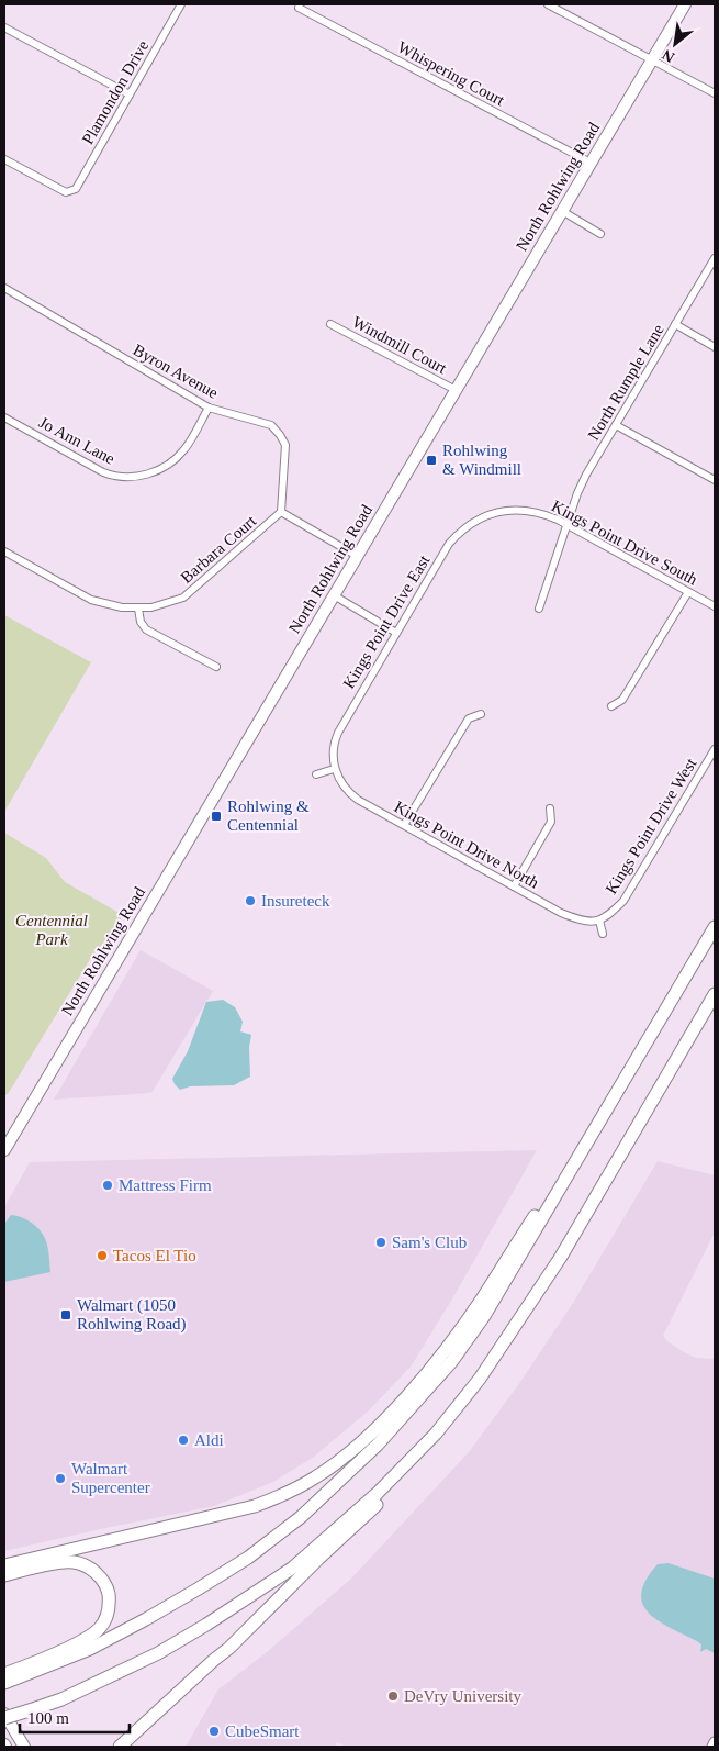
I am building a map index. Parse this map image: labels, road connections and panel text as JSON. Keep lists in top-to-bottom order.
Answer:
{
  "streets": {
    "main road": ["North Rohlwing Road"],
    "street": [
      "Whispering Court",
      "Plamondon Drive",
      "Windmill Court",
      "Byron Avenue",
      "North Rumple Lane",
      "Jo Ann Lane",
      "Kings Point Drive South",
      "Barbara Court",
      "Kings Point Drive East",
      "Kings Point Drive West",
      "Kings Point Drive North"
    ]
  },
  "crossings": [
    ["Whispering Court", "North Rohlwing Road"],
    ["North Rohlwing Road", "Windmill Court"],
    ["Byron Avenue", "Jo Ann Lane"],
    ["Byron Avenue", "Barbara Court"],
    ["North Rumple Lane", "Kings Point Drive South"],
    ["Kings Point Drive South", "Kings Point Drive East"],
    ["Kings Point Drive East", "Kings Point Drive North"],
    ["Kings Point Drive West", "Kings Point Drive North"]
  ],
  "parks": ["Centennial Park"],
  "places": {
    "transit": ["Rohlwing & Windmill", "Rohlwing & Centennial", "Walmart (1050 Rohlwing Road)"],
    "other": [
      "Insureteck",
      "Mattress Firm",
      "Sam's Club",
      "Tacos El Tio",
      "Aldi",
      "Walmart Supercenter",
      "DeVry University",
      "CubeSmart"
    ]
  },
  "scale_bar": "100 m",
  "north": "bottom left"
}
